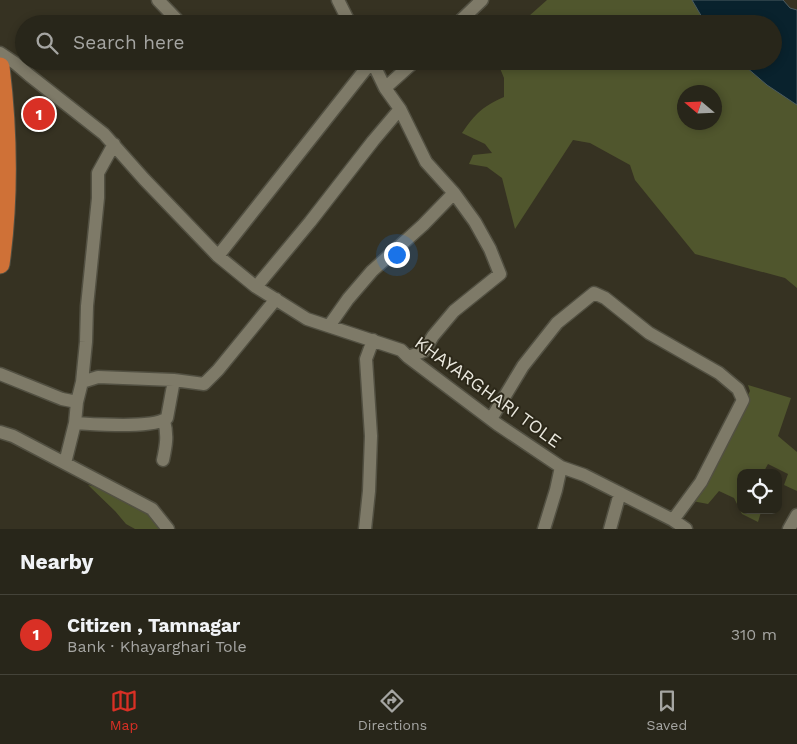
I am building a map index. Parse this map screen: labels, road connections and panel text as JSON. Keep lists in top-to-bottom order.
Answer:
{
  "streets": {
    "street": ["KHAYARGHARI TOLE"]
  },
  "north": "left",
  "page": {
    "search": "Search here",
    "pins": "1",
    "heading": "Nearby",
    "list": [
      {
        "mark": "1",
        "name": "Citizen , Tamnagar",
        "note": "Bank · Khayarghari Tole",
        "value": "310 m"
      }
    ],
    "nav": ["Map", "Directions", "Saved"]
  }
}
